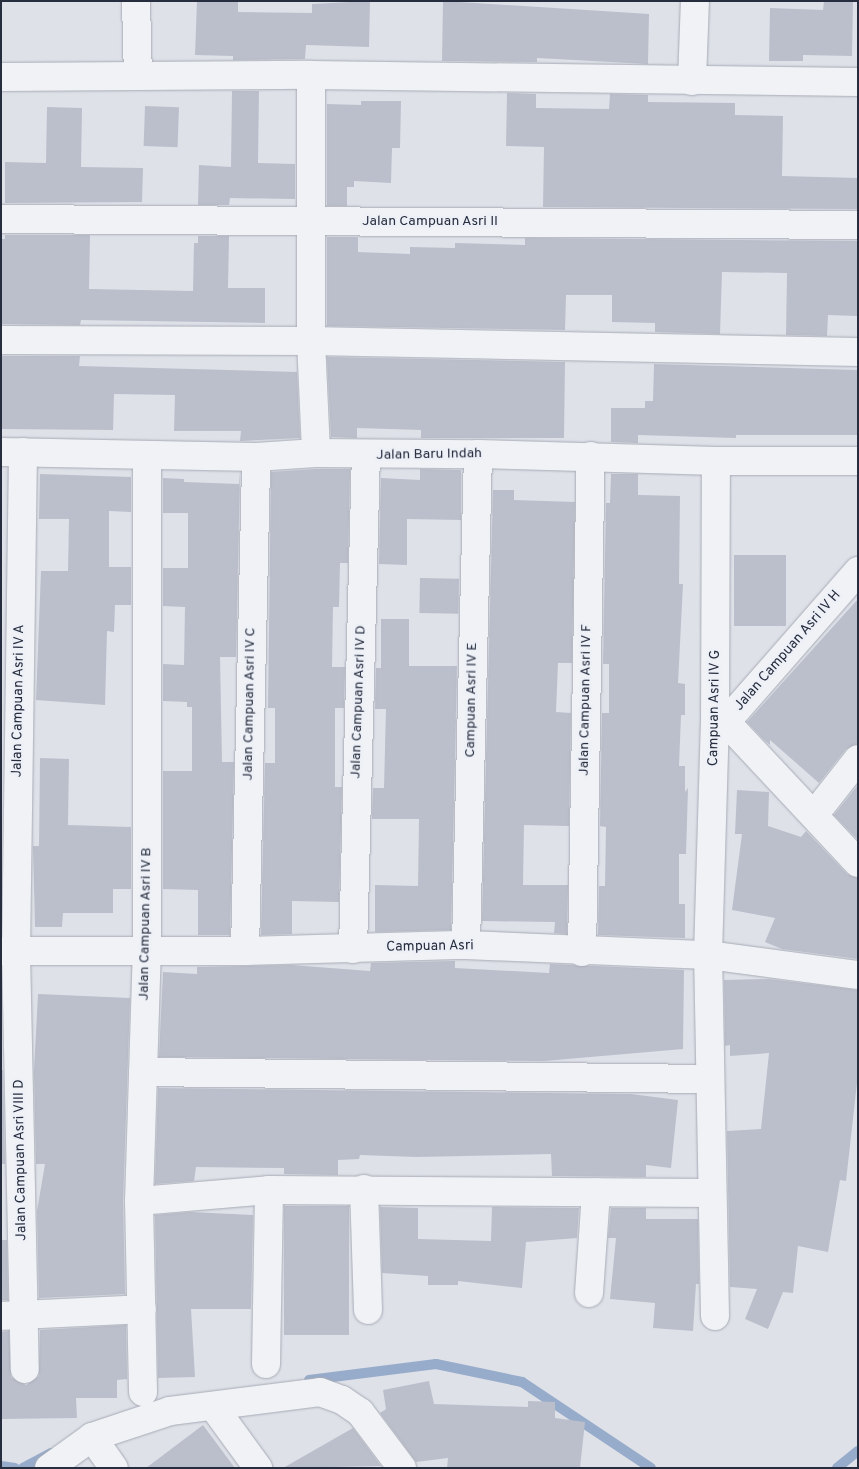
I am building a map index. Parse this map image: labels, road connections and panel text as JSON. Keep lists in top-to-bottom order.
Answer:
{
  "streets": {
    "street": [
      "Jalan Campuan Asri II",
      "Jalan Baru Indah",
      "Jalan Campuan Asri IV H",
      "Campuan Asri IV E",
      "Jalan Campuan Asri IV F",
      "Jalan Campuan Asri IV A",
      "Jalan Campuan Asri IV D",
      "Jalan Campuan Asri IV C",
      "Campuan Asri IV G",
      "Jalan Campuan Asri IV B",
      "Campuan Asri",
      "Jalan Campuan Asri VIII D"
    ]
  },
  "crossings": [
    ["Jalan Baru Indah", "Campuan Asri IV E"],
    ["Jalan Baru Indah", "Jalan Campuan Asri IV F"],
    ["Jalan Baru Indah", "Jalan Campuan Asri IV A"],
    ["Jalan Baru Indah", "Jalan Campuan Asri IV D"],
    ["Jalan Baru Indah", "Jalan Campuan Asri IV C"],
    ["Jalan Baru Indah", "Campuan Asri IV G"],
    ["Jalan Baru Indah", "Jalan Campuan Asri IV B"],
    ["Jalan Campuan Asri IV H", "Campuan Asri IV G"],
    ["Campuan Asri IV E", "Campuan Asri"],
    ["Jalan Campuan Asri IV F", "Campuan Asri"],
    ["Jalan Campuan Asri IV A", "Campuan Asri"],
    ["Jalan Campuan Asri IV A", "Jalan Campuan Asri VIII D"],
    ["Jalan Campuan Asri IV D", "Campuan Asri"],
    ["Jalan Campuan Asri IV C", "Campuan Asri"],
    ["Campuan Asri IV G", "Campuan Asri"],
    ["Jalan Campuan Asri IV B", "Campuan Asri"],
    ["Campuan Asri", "Jalan Campuan Asri VIII D"]
  ]
}
